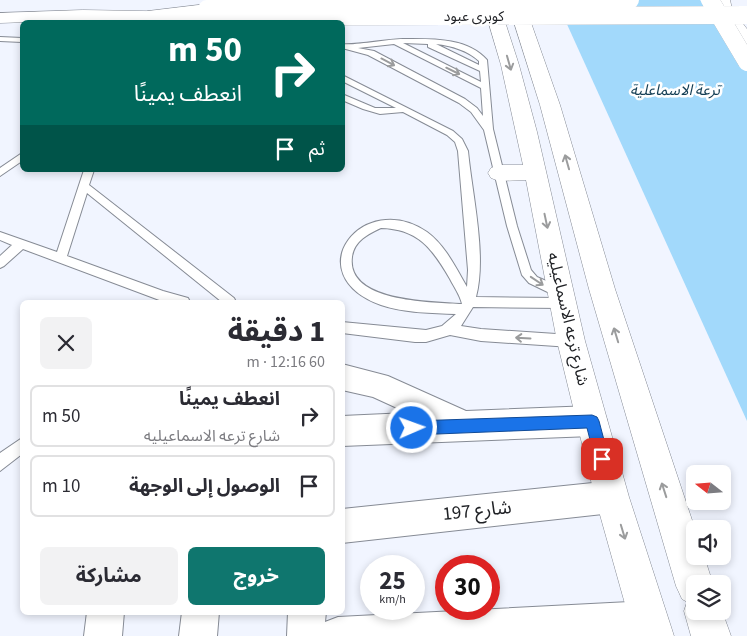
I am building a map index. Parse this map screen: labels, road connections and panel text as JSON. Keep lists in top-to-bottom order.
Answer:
{
  "streets": {
    "main road": ["كوبرى عبود", "شارع ترعه الاسماعيليه"],
    "street": ["شارع 197"]
  },
  "crossings": [
    ["شارع ترعه الاسماعيليه", "شارع 197"]
  ],
  "water": ["ترعة الاسماعلية"],
  "north": "left",
  "page": {
    "turn": ["50 m", "انعطف يمينًا"],
    "then": "ثم",
    "heading": ["1 دقيقة", "60 m · 12:16"],
    "list": [
      {
        "name": "انعطف يمينًا",
        "note": "شارع ترعه الاسماعيليه",
        "value": "50 m"
      },
      {
        "name": "الوصول إلى الوجهة",
        "value": "10 m"
      }
    ],
    "buttons": ["خروج", "مشاركة"],
    "speed": "25 km/h",
    "limit": "30"
  }
}
